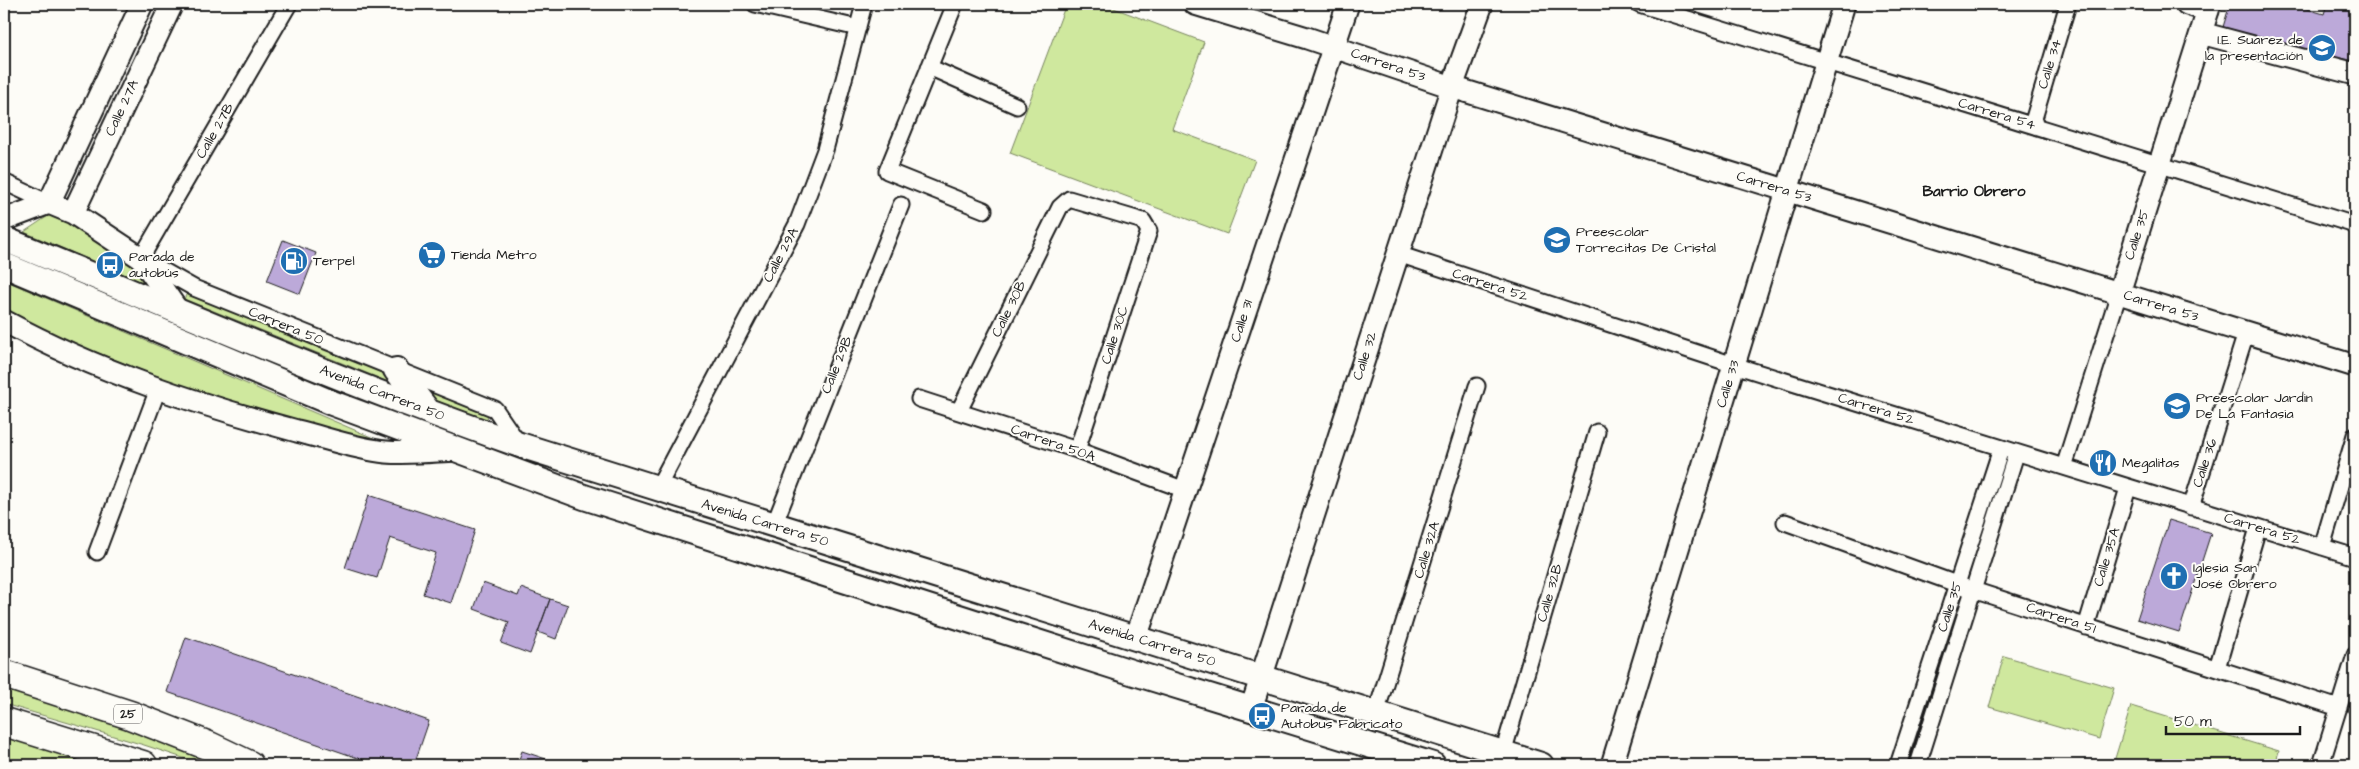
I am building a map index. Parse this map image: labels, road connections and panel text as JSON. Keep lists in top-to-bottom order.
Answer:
{
  "streets": {
    "highway": ["25"],
    "main road": ["Avenida Carrera 50"],
    "street": [
      "Calle 34",
      "Carrera 53",
      "Calle 27A",
      "Carrera 54",
      "Calle 27B",
      "Calle 35",
      "Calle 29A",
      "Carrera 52",
      "Calle 30B",
      "Calle 31",
      "Carrera 50",
      "Calle 30C",
      "Calle 32",
      "Calle 29B",
      "Calle 33",
      "Carrera 50A",
      "Calle 36",
      "Calle 32A",
      "Calle 35A",
      "Calle 32B",
      "Carrera 51"
    ]
  },
  "crossings": [
    ["Calle 34", "Carrera 54"],
    ["Carrera 53", "Calle 35"],
    ["Carrera 53", "Calle 31"],
    ["Carrera 53", "Calle 32"],
    ["Carrera 53", "Calle 33"],
    ["Carrera 53", "Calle 36"],
    ["Calle 27A", "Carrera 50"],
    ["Carrera 54", "Calle 35"],
    ["Carrera 54", "Calle 33"],
    ["Calle 27B", "Carrera 50"],
    ["Calle 35", "Carrera 52"],
    ["Calle 35", "Carrera 51"],
    ["Calle 29A", "Avenida Carrera 50"],
    ["Carrera 52", "Calle 32"],
    ["Carrera 52", "Calle 33"],
    ["Carrera 52", "Calle 36"],
    ["Carrera 52", "Calle 35A"],
    ["Calle 30B", "Calle 30C"],
    ["Calle 30B", "Carrera 50A"],
    ["Calle 31", "Avenida Carrera 50"],
    ["Calle 31", "Carrera 50A"],
    ["Carrera 50", "Avenida Carrera 50"],
    ["Calle 30C", "Carrera 50A"],
    ["Calle 32", "Avenida Carrera 50"],
    ["Calle 29B", "Avenida Carrera 50"],
    ["Avenida Carrera 50", "Calle 32A"],
    ["Avenida Carrera 50", "Calle 32B"],
    ["Calle 35A", "Carrera 51"]
  ],
  "districts": ["Barrio Obrero"],
  "places": {
    "school or university": ["I.E. Suarez de la presentación", "Preescolar Torrecitas De Cristal", "Preescolar Jardin De La Fantasia"],
    "supermarket": ["Tienda Metro"],
    "fuel station": ["Terpel"],
    "bus stop": ["Parada de autobús", "Parada de Autobus Fabricato"],
    "restaurant": ["Megalitas"],
    "church": ["Iglesia San José Obrero"]
  },
  "scale_bar": "50 m"
}
